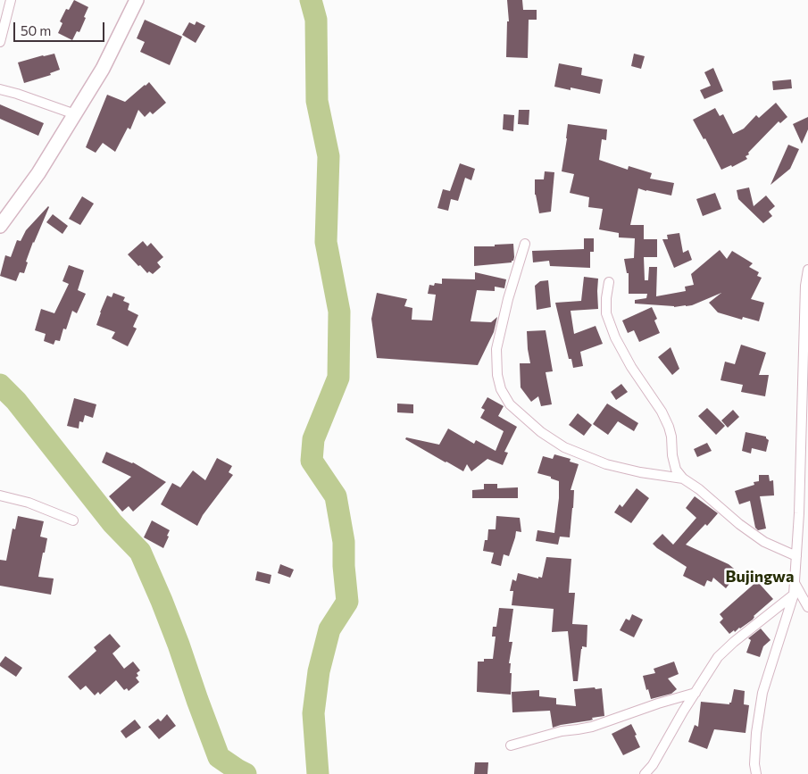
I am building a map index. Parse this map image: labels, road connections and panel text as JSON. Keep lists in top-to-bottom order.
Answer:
{
  "districts": ["Bujingwa"],
  "scale_bar": "50 m"
}
